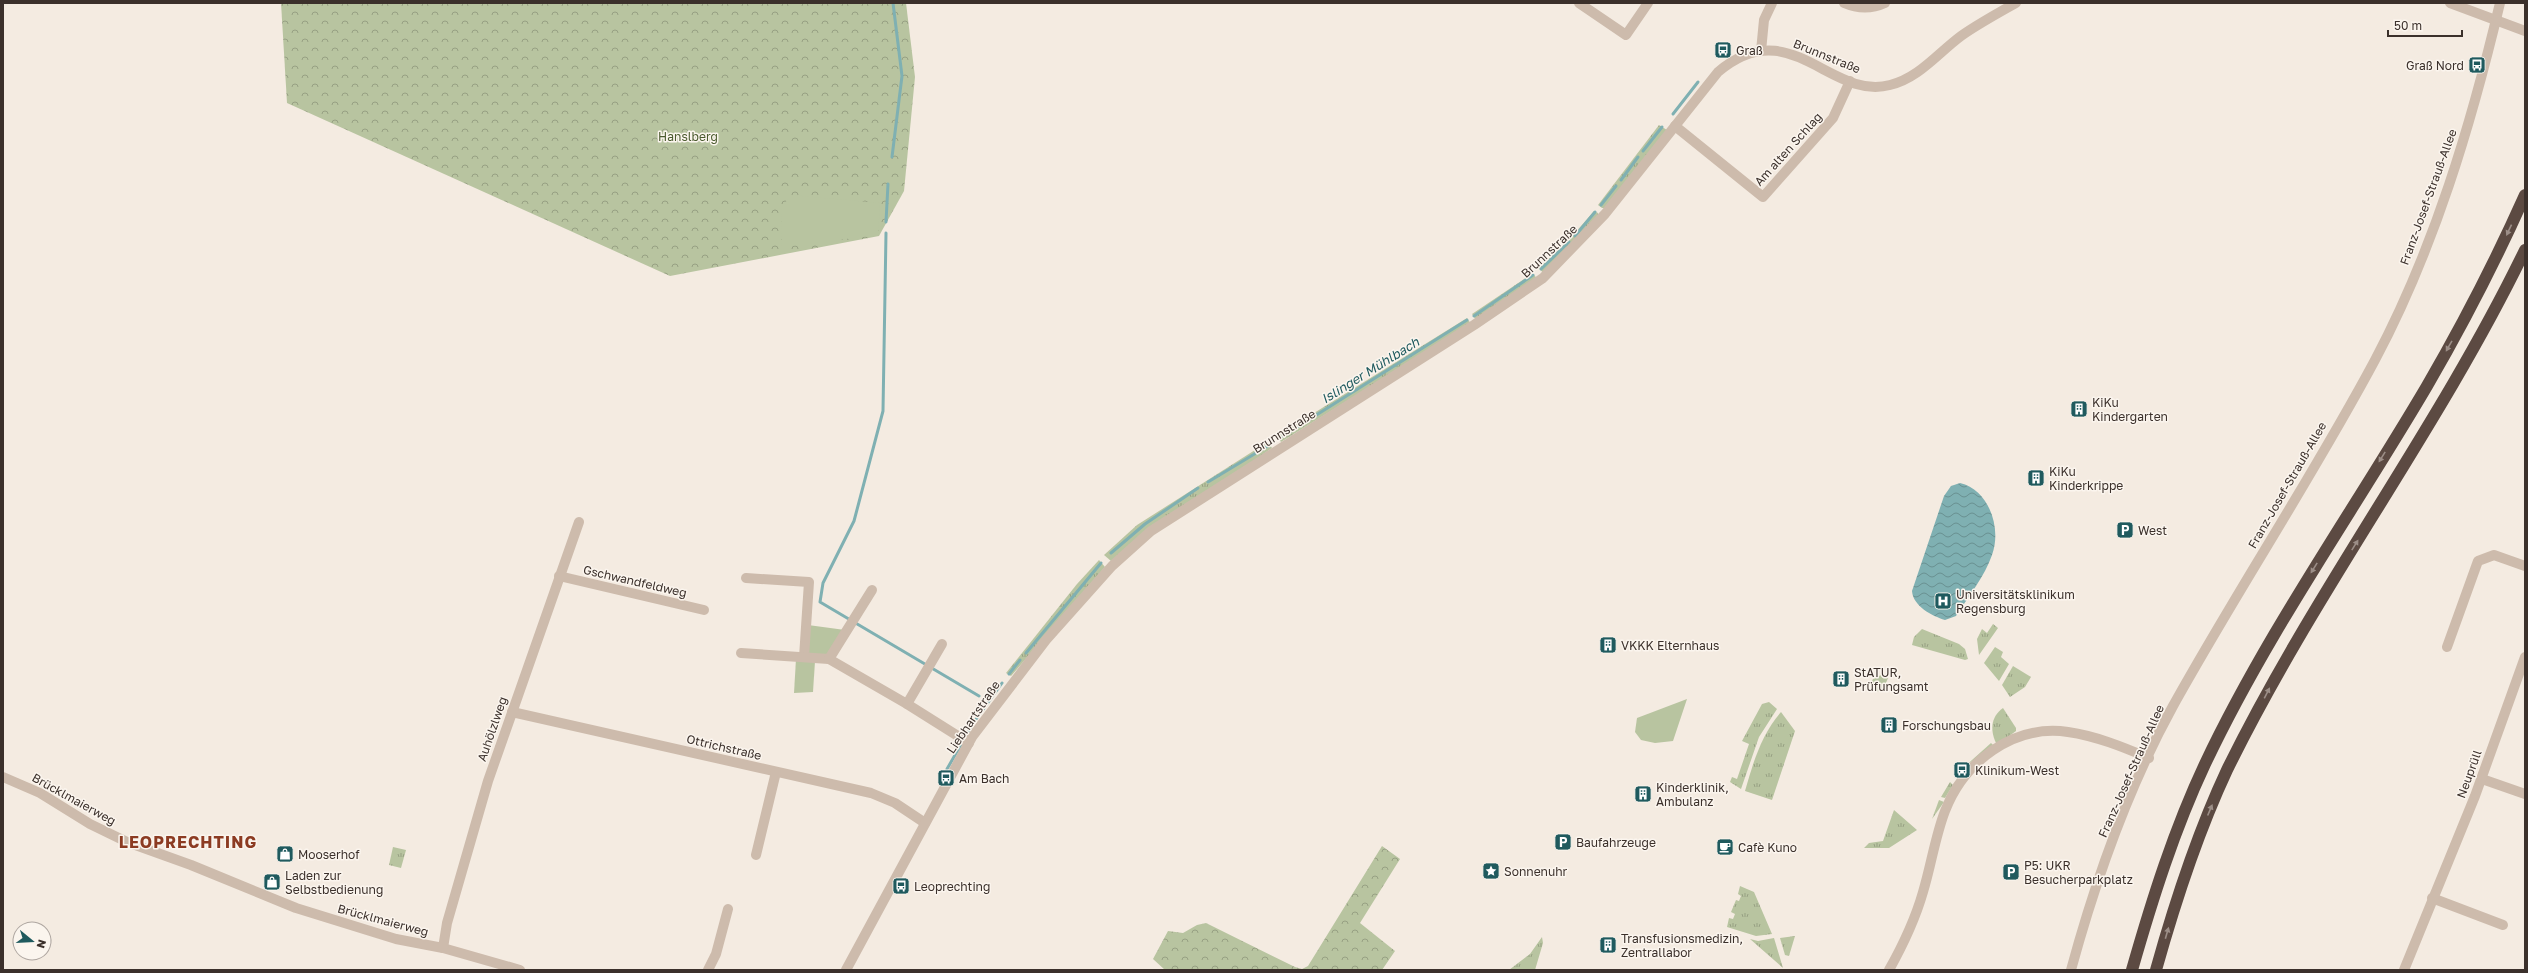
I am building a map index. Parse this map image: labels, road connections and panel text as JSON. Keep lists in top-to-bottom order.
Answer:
{
  "streets": {
    "street": [
      "Brunnstraße",
      "Am alten Schlag",
      "Franz-Josef-Strauß-Allee",
      "Gschwandfeldweg",
      "Liebhartstraße",
      "Auhölzlweg",
      "Ottrichstraße",
      "Neuprüll",
      "Brücklmaierweg"
    ]
  },
  "crossings": [
    ["Brunnstraße", "Am alten Schlag"],
    ["Brunnstraße", "Liebhartstraße"],
    ["Gschwandfeldweg", "Auhölzlweg"],
    ["Liebhartstraße", "Ottrichstraße"],
    ["Auhölzlweg", "Ottrichstraße"],
    ["Auhölzlweg", "Brücklmaierweg"]
  ],
  "districts": ["LEOPRECHTING"],
  "water": ["Islinger Mühlbach"],
  "parks": ["Hanslberg"],
  "places": {
    "bus stop": [
      "Graß",
      "Graß Nord",
      "Klinikum-West",
      "Am Bach",
      "Leoprechting"
    ],
    "building": [
      "KiKu Kindergarten",
      "KiKu Kinderkrippe",
      "VKKK Elternhaus",
      "StATUR, Prüfungsamt",
      "Forschungsbau",
      "Kinderklinik, Ambulanz",
      "Transfusionsmedizin, Zentrallabor"
    ],
    "parking": ["West", "Baufahrzeuge", "P5: UKR Besucherparkplatz"],
    "hospital": ["Universitätsklinikum Regensburg"],
    "cafe": ["Cafè Kuno"],
    "shop": ["Mooserhof", "Laden zur Selbstbedienung"],
    "place": ["Sonnenuhr"]
  },
  "scale_bar": "50 m",
  "north": "right"
}
